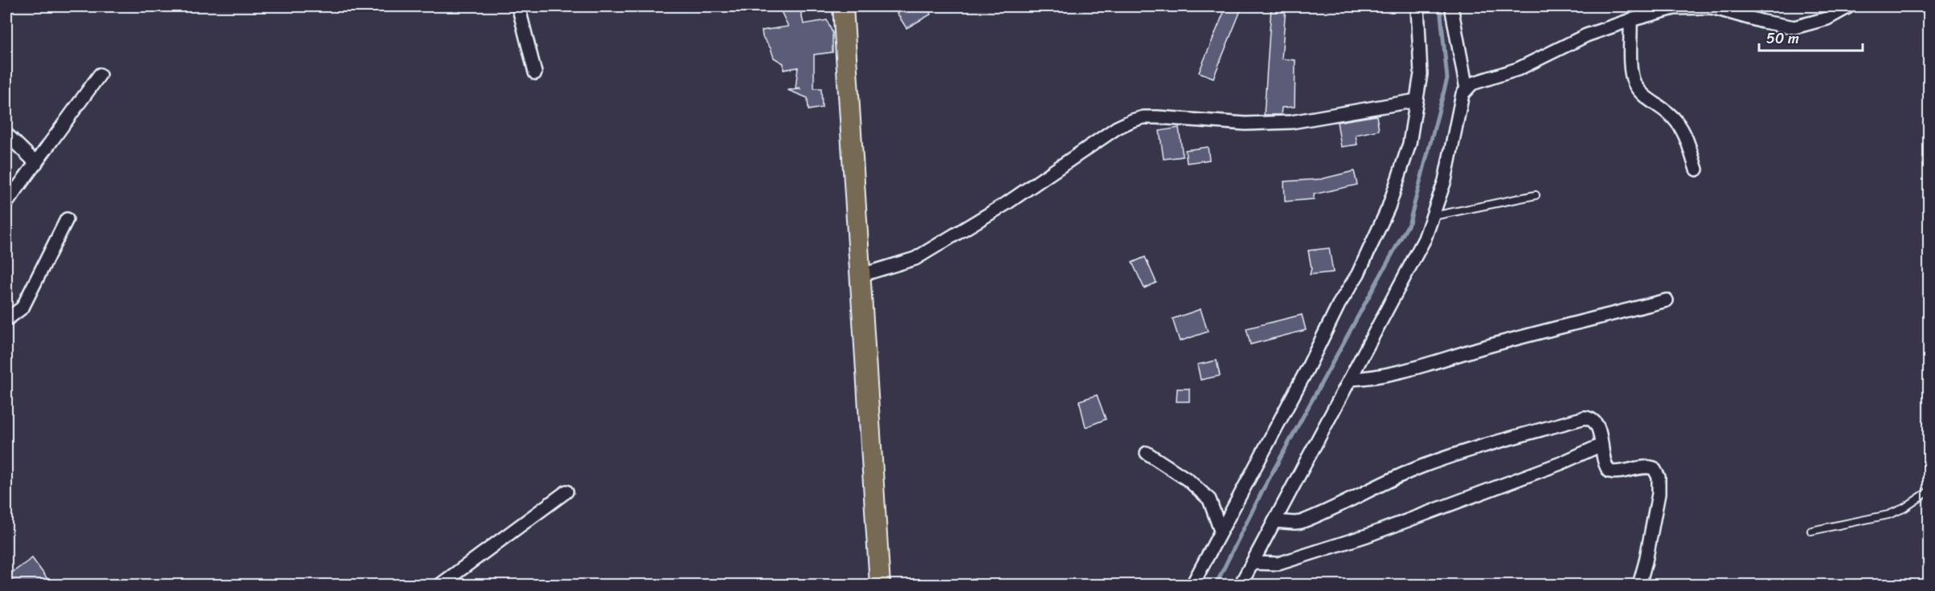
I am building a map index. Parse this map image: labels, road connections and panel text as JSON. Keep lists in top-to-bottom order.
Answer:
{
  "scale_bar": "50 m"
}
